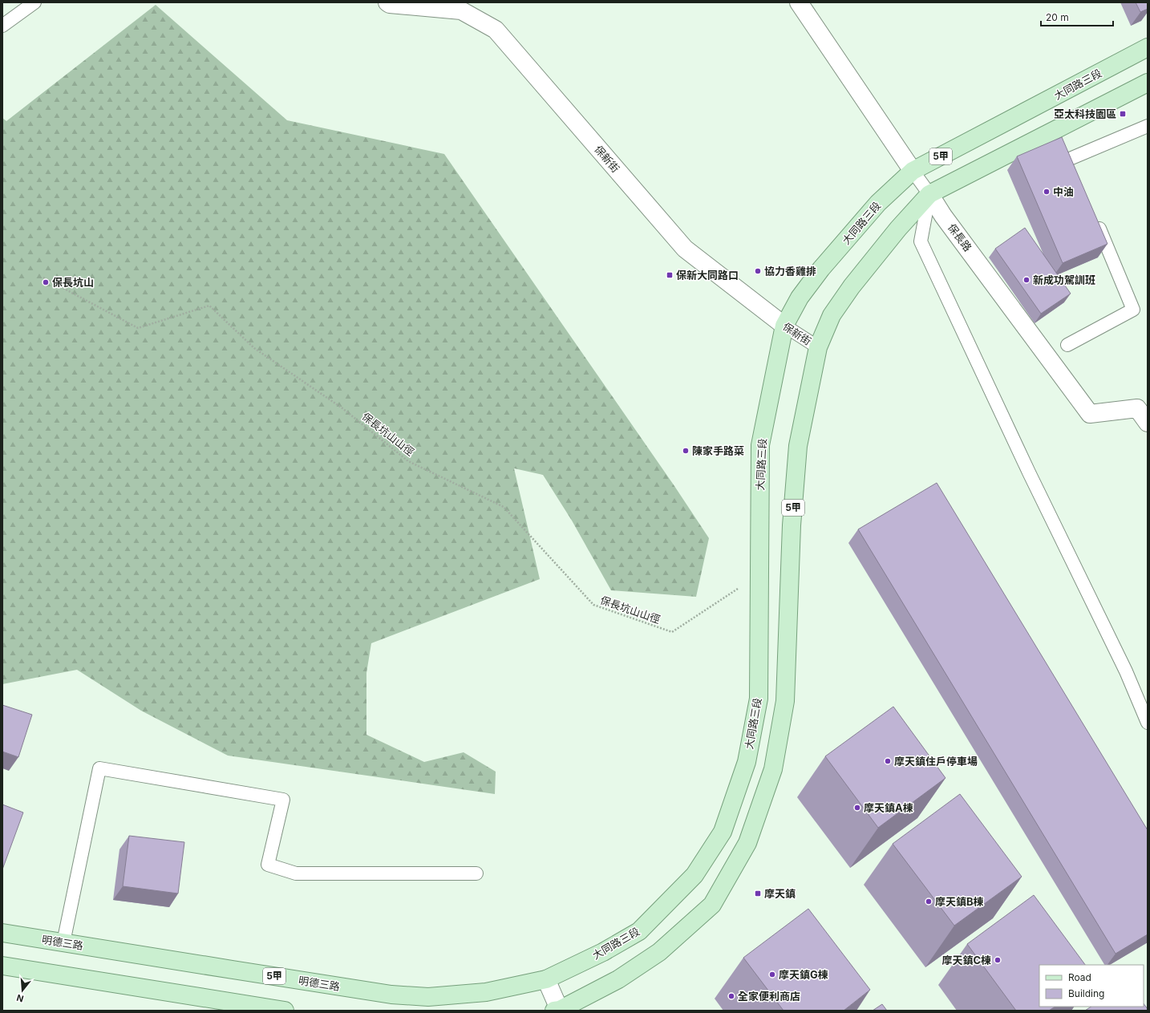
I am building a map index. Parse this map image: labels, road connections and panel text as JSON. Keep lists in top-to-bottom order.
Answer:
{
  "streets": {
    "main road": ["大同路三段", "5甲", "明德三路"],
    "street": ["保新街", "保長路"],
    "path": ["保長坑山山徑"]
  },
  "crossings": [
    ["大同路三段", "保新街"],
    ["大同路三段", "保長路"],
    ["大同路三段", "保長坑山山徑"],
    ["大同路三段", "明德三路"],
    ["5甲", "保新街"],
    ["5甲", "保長路"]
  ],
  "places": {
    "transit": ["亞太科技園區", "保新大同路口", "摩天鎮"],
    "other": [
      "中油",
      "協力香雞排",
      "新成功駕訓班",
      "保長坑山",
      "陳家手路菜",
      "摩天鎮住戶停車場",
      "摩天鎮A棟",
      "摩天鎮B棟",
      "摩天鎮C棟",
      "摩天鎮G棟",
      "全家便利商店"
    ]
  },
  "legend": ["Road", "Building"],
  "scale_bar": "20 m",
  "north": "bottom"
}
